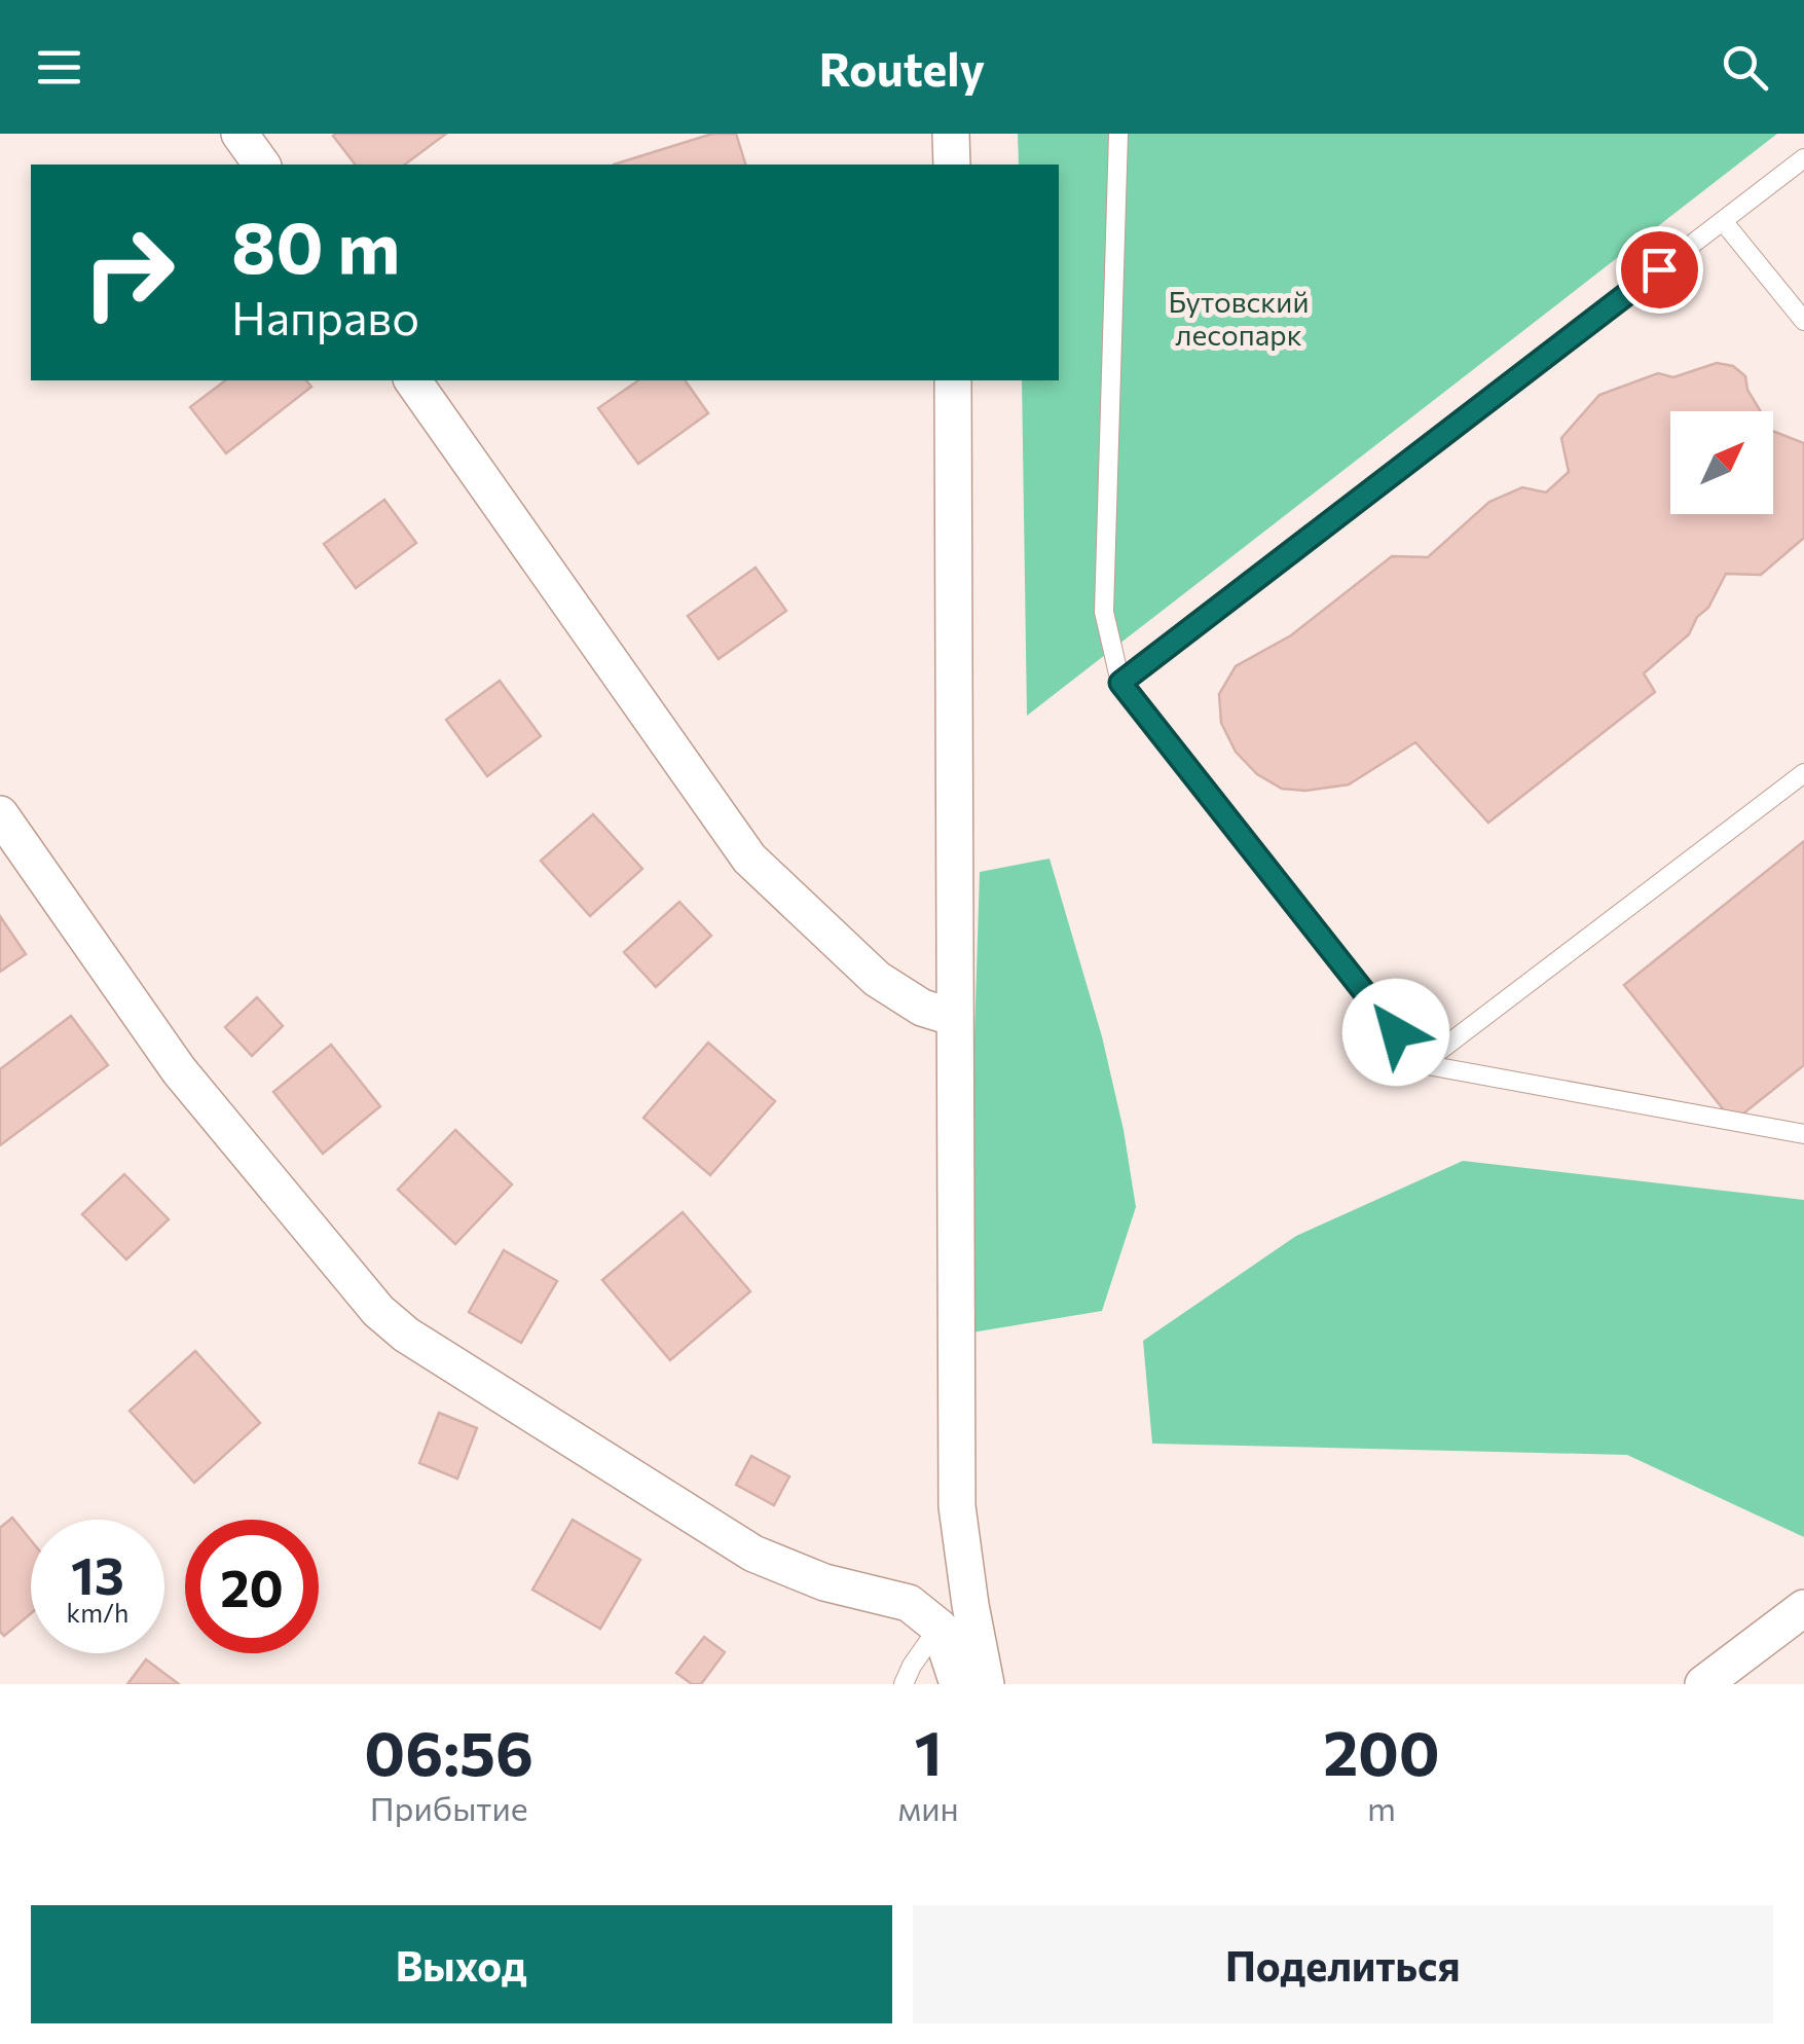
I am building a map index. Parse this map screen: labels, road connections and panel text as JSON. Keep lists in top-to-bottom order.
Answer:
{
  "parks": ["Бутовский лесопарк"],
  "north": "top right",
  "page": {
    "header": "Routely",
    "turn": ["80 m", "Направо"],
    "speed": "13 km/h",
    "limit": "20",
    "eta": [
      "06:56",
      "Прибытие",
      "1",
      "мин",
      "200",
      "m"
    ],
    "buttons": ["Выход", "Поделиться"]
  }
}
